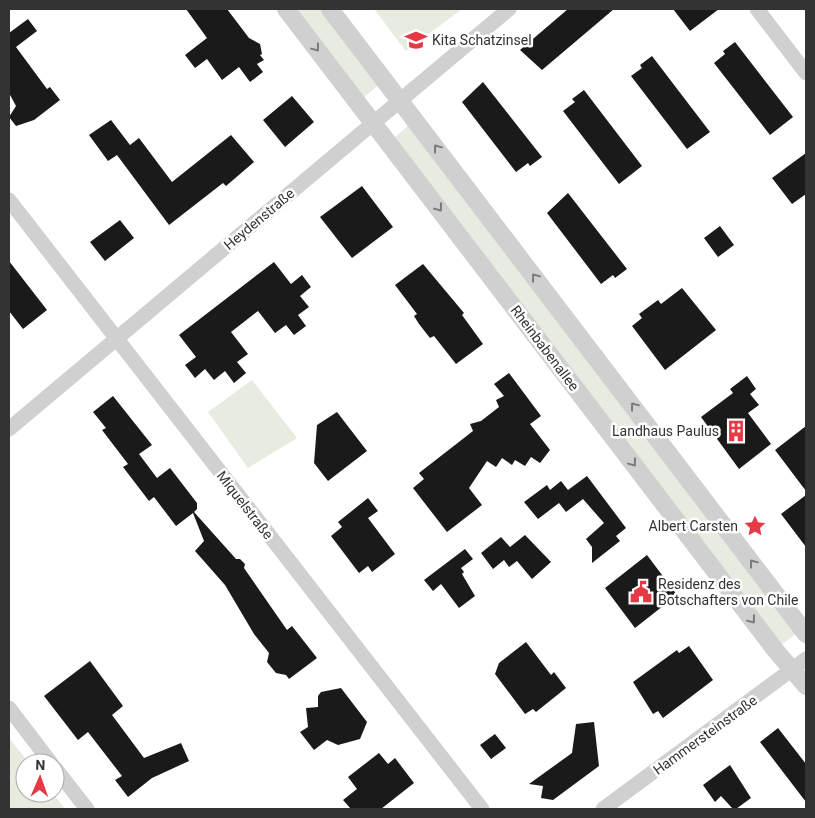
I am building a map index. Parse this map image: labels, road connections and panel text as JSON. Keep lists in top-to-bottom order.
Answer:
{
  "streets": {
    "street": [
      "Heydenstraße",
      "Rheinbabenallee",
      "Miquelstraße",
      "Hammersteinstraße"
    ]
  },
  "crossings": [
    ["Heydenstraße", "Rheinbabenallee"],
    ["Heydenstraße", "Miquelstraße"],
    ["Rheinbabenallee", "Hammersteinstraße"]
  ],
  "places": {
    "school or university": ["Kita Schatzinsel"],
    "building": ["Landhaus Paulus"],
    "place": ["Albert Carsten"],
    "public building": ["Residenz des Botschafters von Chile"]
  },
  "north": "top"
}
